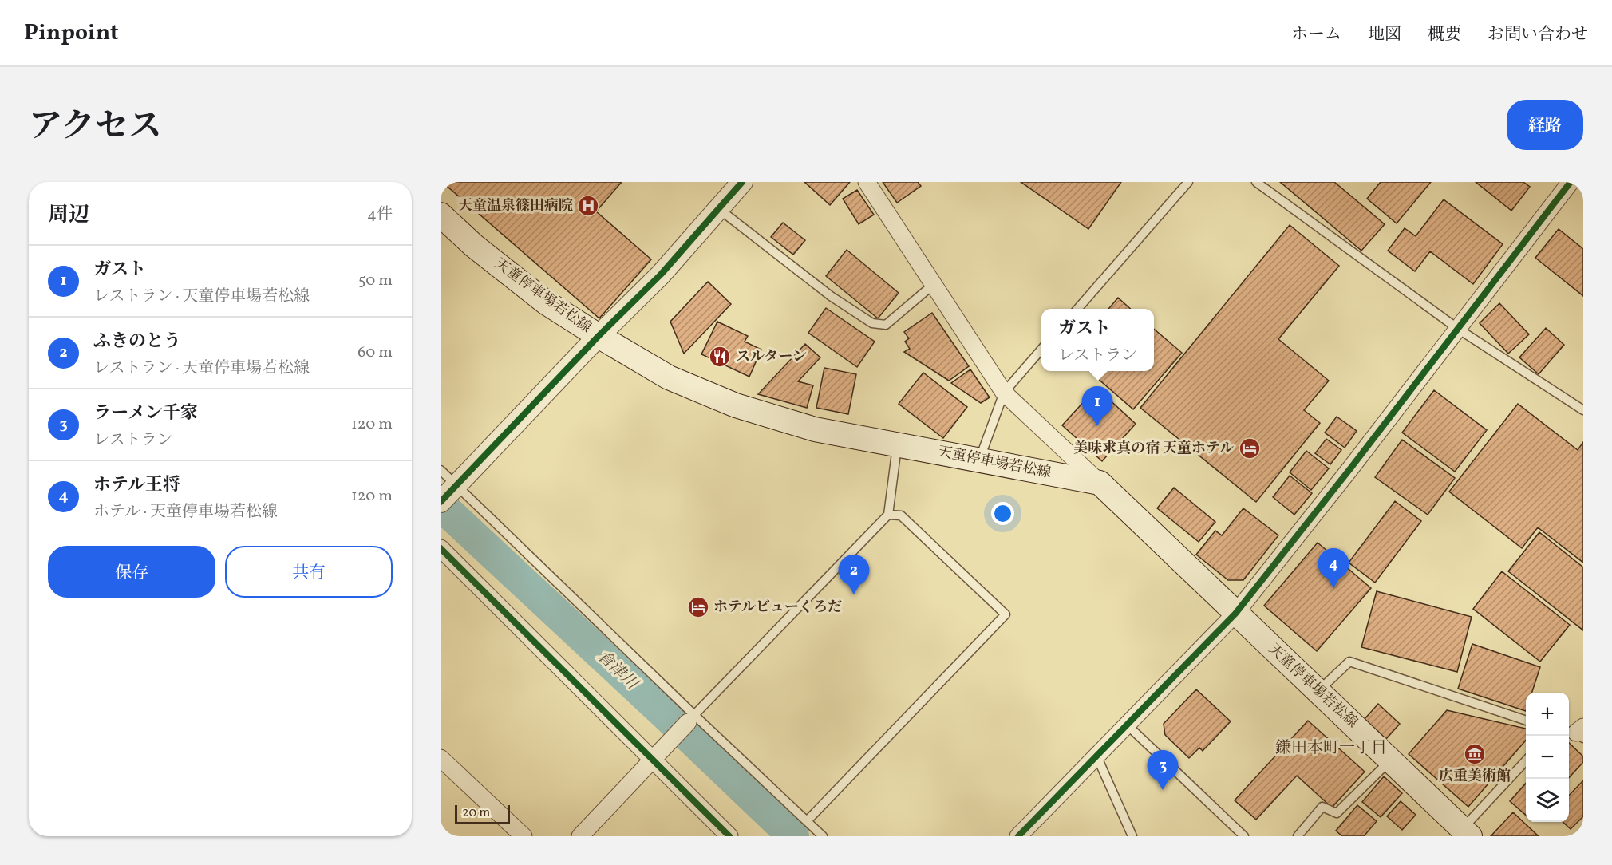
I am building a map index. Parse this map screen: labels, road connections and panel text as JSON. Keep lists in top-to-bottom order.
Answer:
{
  "streets": {
    "main road": ["天童停車場若松線"]
  },
  "districts": ["鎌田本町一丁目"],
  "water": ["倉津川"],
  "places": {
    "hospital": ["天童温泉篠田病院"],
    "restaurant": ["スルターン"],
    "hotel": ["美味求真の宿 天童ホテル", "ホテルビューくろだ"],
    "museum": ["広重美術館"]
  },
  "scale_bar": "20 m",
  "page": {
    "header": "Pinpoint",
    "nav": [
      "ホーム",
      "地図",
      "概要",
      "お問い合わせ"
    ],
    "title": "アクセス",
    "buttons": [
      "経路",
      ["保存", "共有"]
    ],
    "heading": ["周辺", "4件"],
    "list": [
      {
        "mark": "1",
        "name": "ガスト",
        "note": "レストラン · 天童停車場若松線",
        "value": "50 m"
      },
      {
        "mark": "2",
        "name": "ふきのとう",
        "note": "レストラン · 天童停車場若松線",
        "value": "60 m"
      },
      {
        "mark": "3",
        "name": "ラーメン千家",
        "note": "レストラン",
        "value": "120 m"
      },
      {
        "mark": "4",
        "name": "ホテル王将",
        "note": "ホテル · 天童停車場若松線",
        "value": "120 m"
      }
    ],
    "popup": ["ガスト", "レストラン"],
    "pins": [
      "1",
      "4",
      "2",
      "3"
    ],
    "map_buttons": ["+", "−"],
    "scale": "20 m"
  }
}
